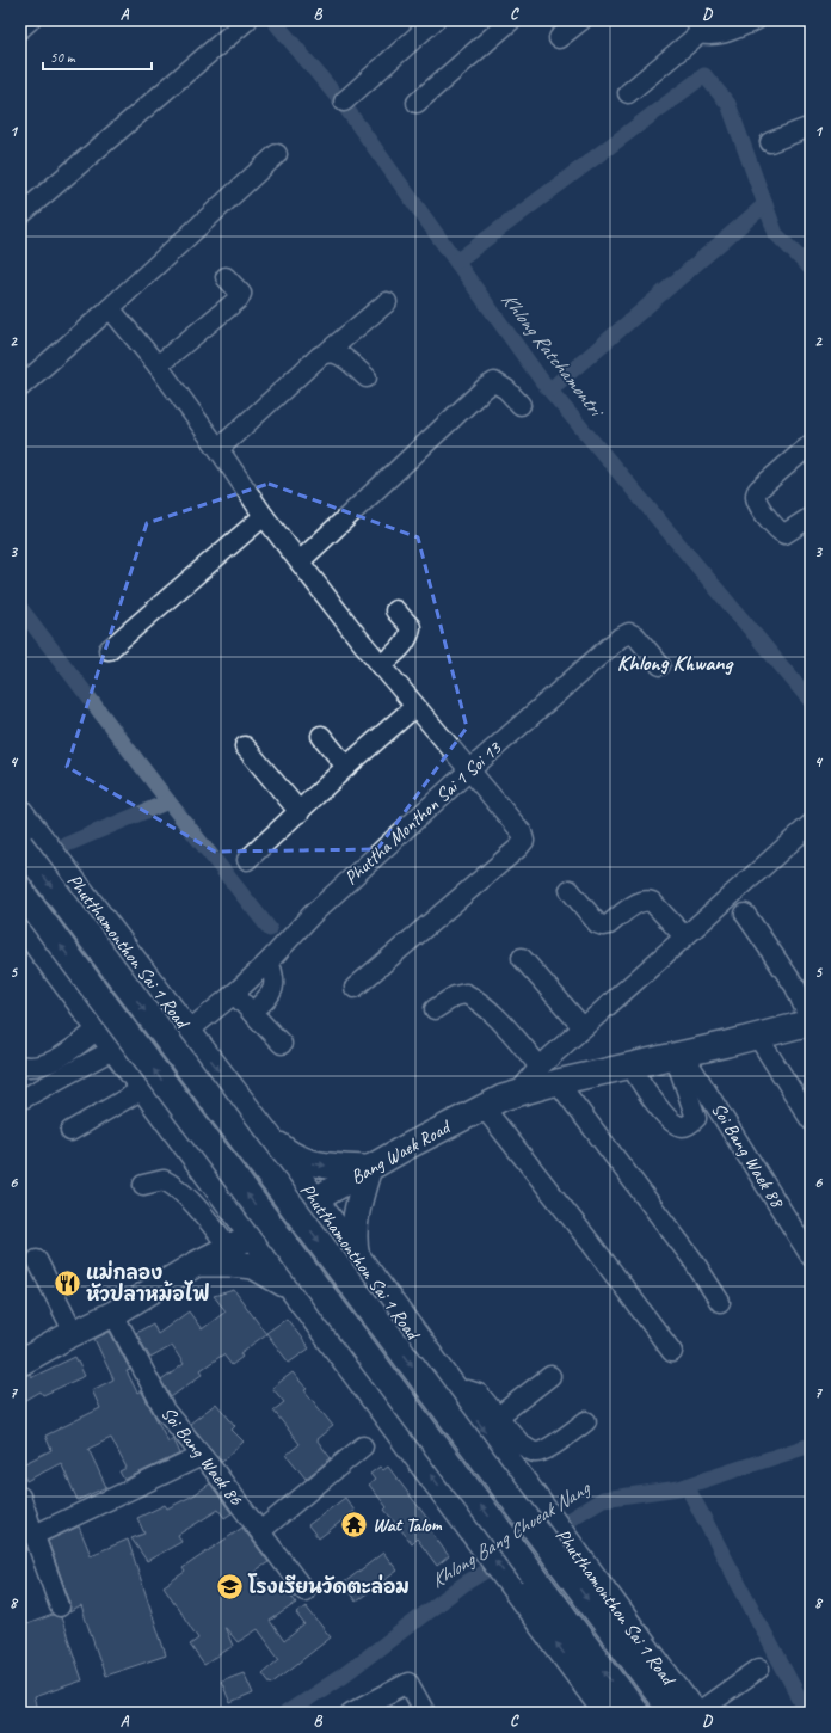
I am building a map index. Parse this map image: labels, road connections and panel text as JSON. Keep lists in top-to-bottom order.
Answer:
{
  "streets": {
    "main road": ["Phutthamonthon Sai 1 Road", "Bang Waek Road"],
    "street": ["Phuttha Monthon Sai 1 Soi 13", "Soi Bang Waek 88", "Soi Bang Waek 86"]
  },
  "crossings": [
    ["Phuttha Monthon Sai 1 Soi 13", "Phutthamonthon Sai 1 Road"],
    ["Phutthamonthon Sai 1 Road", "Bang Waek Road"],
    ["Bang Waek Road", "Soi Bang Waek 88"],
    ["Bang Waek Road", "Soi Bang Waek 86"]
  ],
  "districts": ["Khlong Khwang"],
  "water": ["Khlong Ratchamontri", "Khlong Bang Chueak Nang"],
  "places": {
    "restaurant": ["แม่กลอง หัวปลาหม้อไฟ"],
    "temple": ["Wat Talom"],
    "school or university": ["โรงเรียนวัดตะล่อม"]
  },
  "scale_bar": "50 m",
  "grid": {
    "columns": [
      "A",
      "B",
      "C",
      "D"
    ],
    "rows": [
      "1",
      "2",
      "3",
      "4",
      "5",
      "6",
      "7",
      "8"
    ]
  }
}
